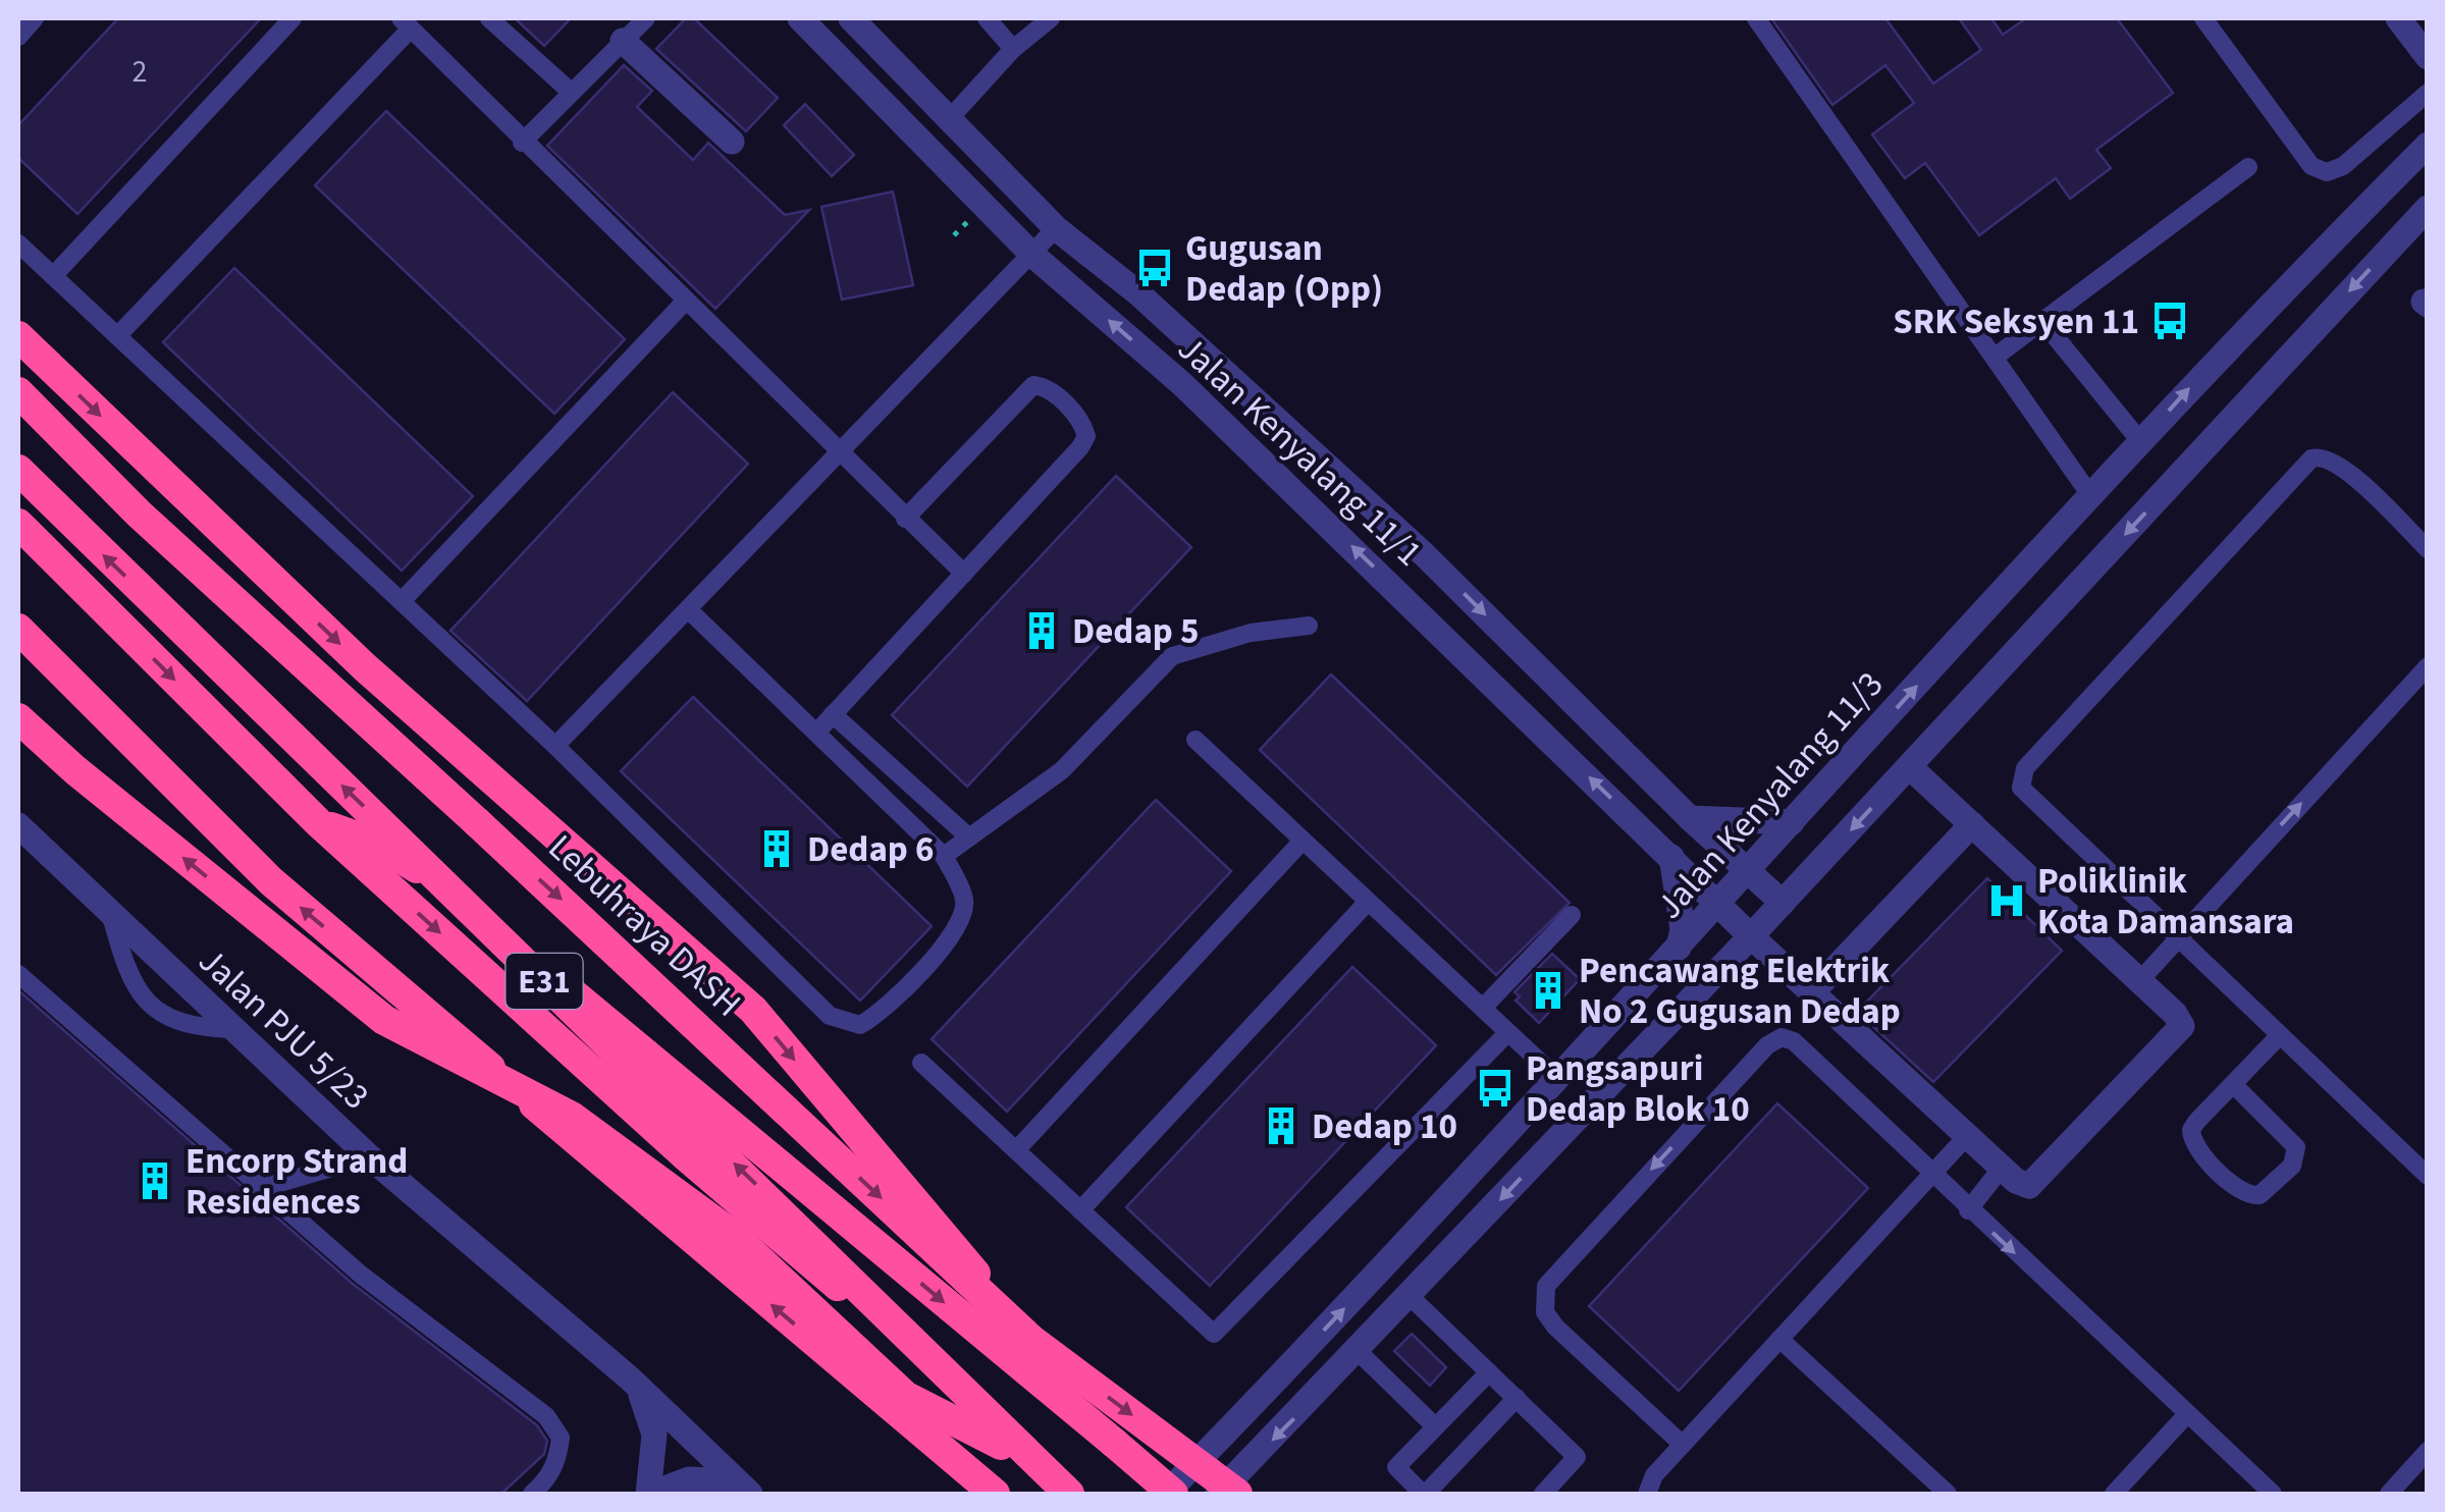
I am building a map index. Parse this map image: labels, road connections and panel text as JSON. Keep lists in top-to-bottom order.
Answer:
{
  "streets": {
    "highway": ["Lebuhraya DASH", "E31"],
    "street": ["Jalan Kenyalang 11/1", "Jalan Kenyalang 11/3", "Jalan PJU 5/23"]
  },
  "crossings": [
    ["Jalan Kenyalang 11/1", "Jalan Kenyalang 11/3"]
  ],
  "places": {
    "bus stop": ["Gugusan Dedap (Opp)", "SRK Seksyen 11", "Pangsapuri Dedap Blok 10"],
    "building": [
      "Dedap 5",
      "Dedap 6",
      "Pencawang Elektrik No 2 Gugusan Dedap",
      "Dedap 10",
      "Encorp Strand Residences"
    ],
    "hospital": ["Poliklinik Kota Damansara"]
  },
  "house_numbers": ["2"]
}
